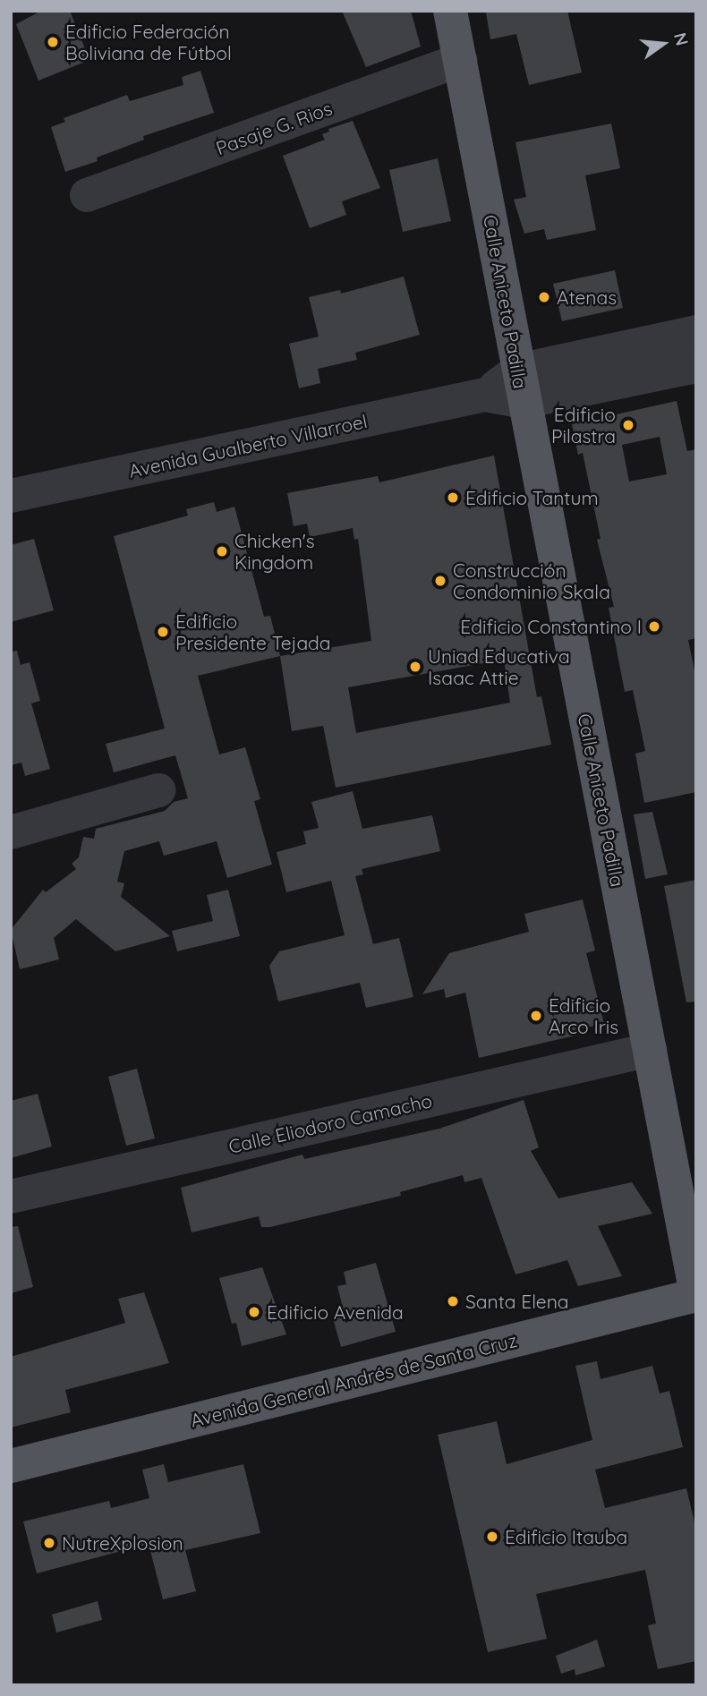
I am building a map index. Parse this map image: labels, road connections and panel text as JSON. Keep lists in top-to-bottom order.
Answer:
{
  "streets": {
    "main road": ["Calle Aniceto Padilla", "Avenida General Andrés de Santa Cruz"],
    "street": ["Pasaje G. Rios", "Avenida Gualberto Villarroel", "Calle Eliodoro Camacho"]
  },
  "crossings": [
    ["Pasaje G. Rios", "Calle Aniceto Padilla"],
    ["Calle Aniceto Padilla", "Avenida Gualberto Villarroel"],
    ["Calle Aniceto Padilla", "Calle Eliodoro Camacho"],
    ["Calle Aniceto Padilla", "Avenida General Andrés de Santa Cruz"]
  ],
  "places": [
    "Edificio Federación Boliviana de Fútbol",
    "Atenas",
    "Edificio Pilastra",
    "Edificio Tantum",
    "Chicken's Kingdom",
    "Construcción Condominio Skala",
    "Edificio Constantino I",
    "Edificio Presidente Tejada",
    "Uniad Educativa Isaac Attie",
    "Edificio Arco Iris",
    "Santa Elena",
    "Edificio Avenida",
    "Edificio Itauba",
    "NutreXplosion"
  ],
  "north": "right"
}
